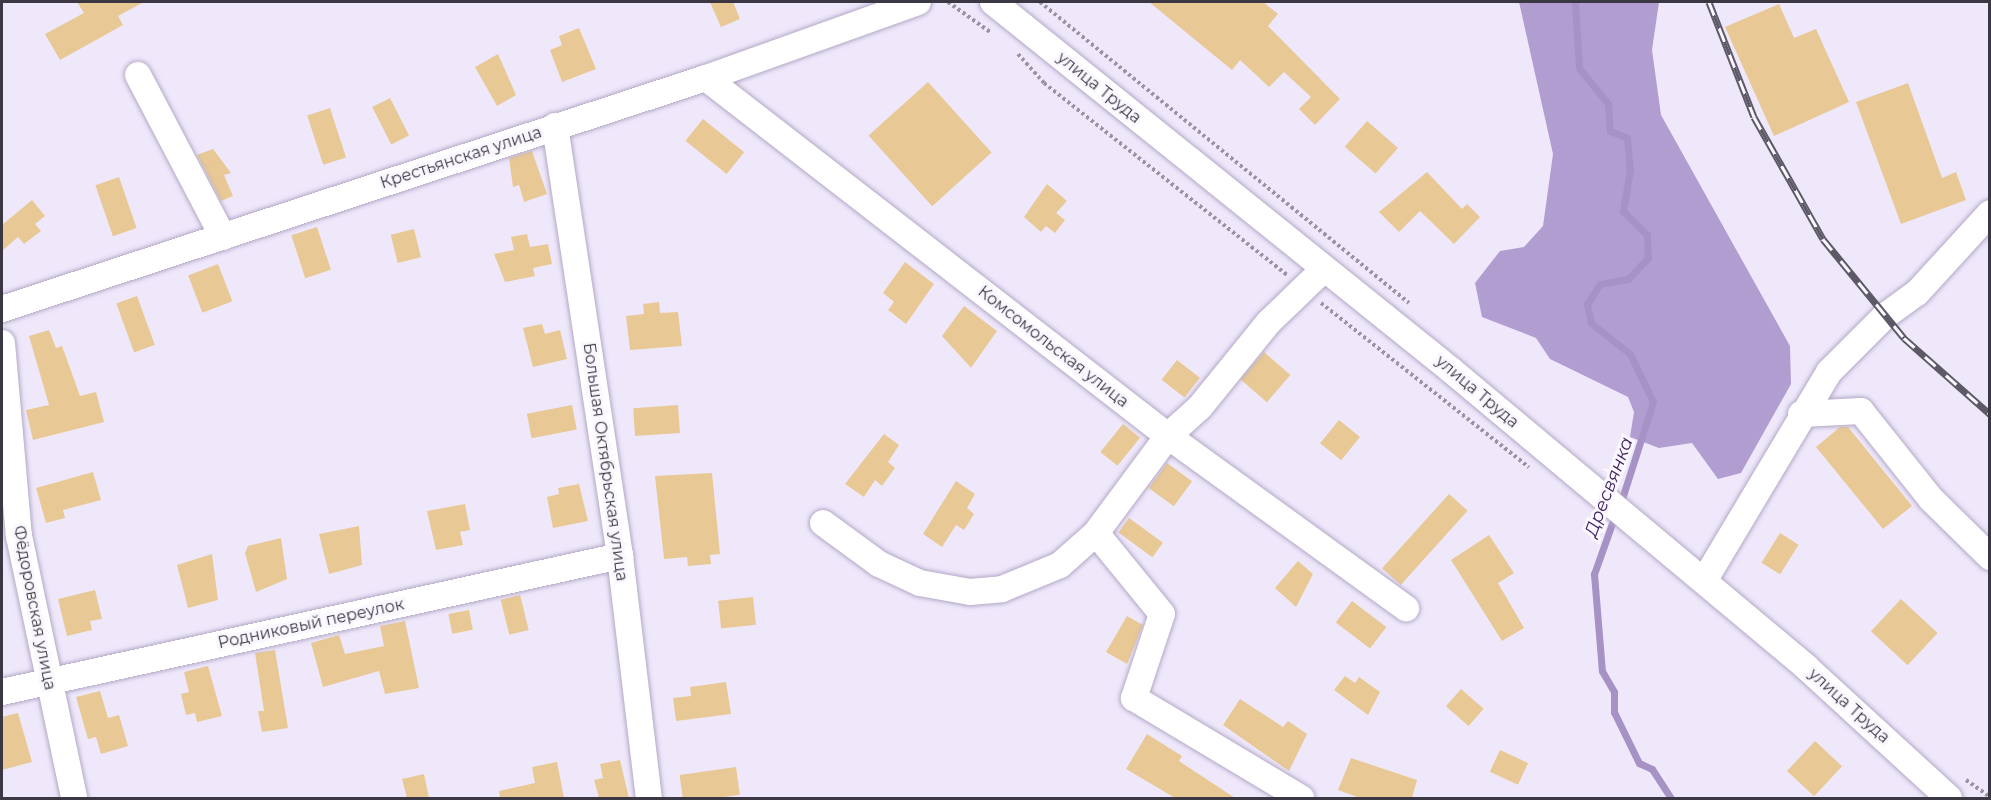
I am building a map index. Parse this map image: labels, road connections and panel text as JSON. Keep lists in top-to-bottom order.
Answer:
{
  "streets": {
    "street": [
      "улица Труда",
      "Крестьянская улица",
      "Комсомольская улица",
      "Большая Октябрьская улица",
      "Фёдоровская улица",
      "Родниковый переулок"
    ]
  },
  "crossings": [
    ["Крестьянская улица", "Комсомольская улица"],
    ["Крестьянская улица", "Большая Октябрьская улица"],
    ["Большая Октябрьская улица", "Родниковый переулок"],
    ["Фёдоровская улица", "Родниковый переулок"]
  ],
  "water": ["Дресвянка"]
}
